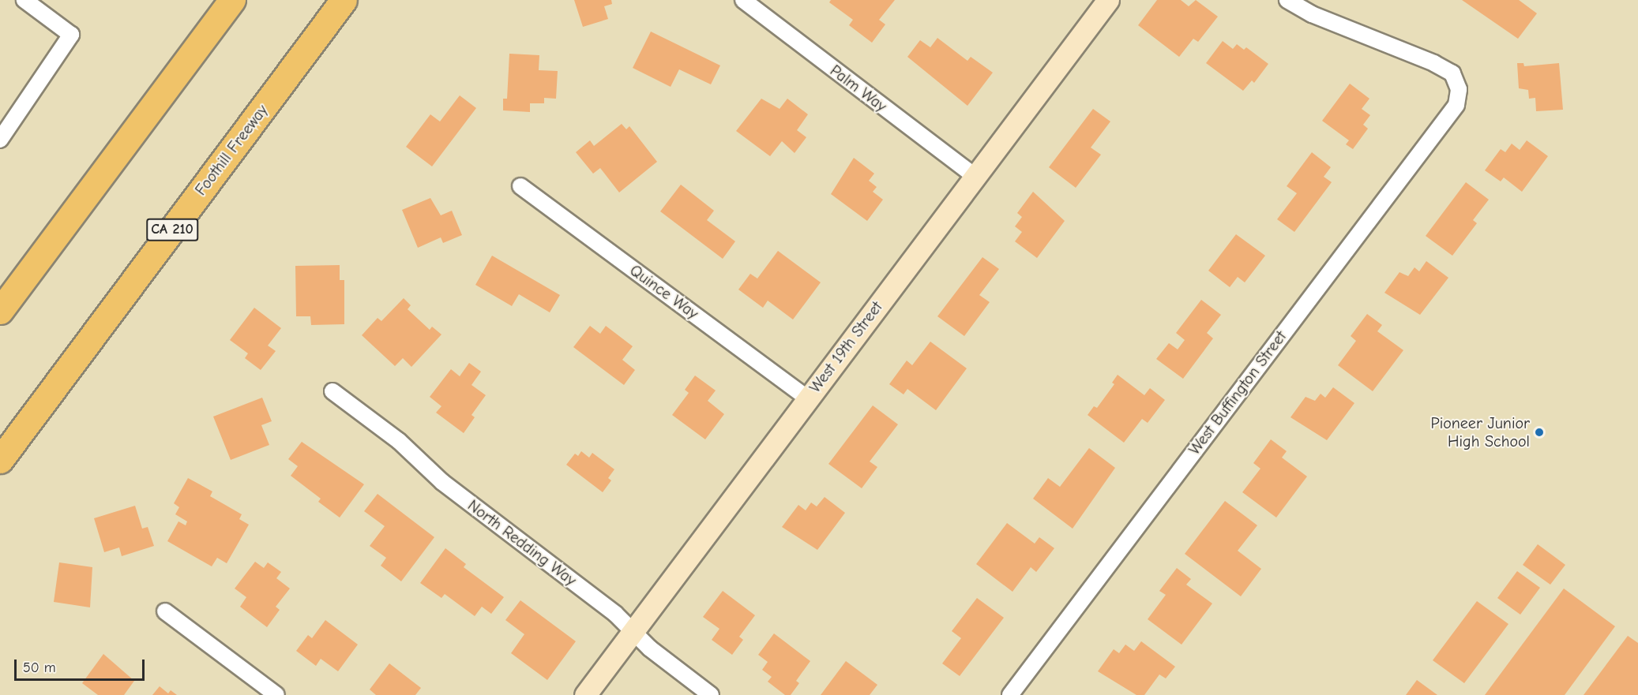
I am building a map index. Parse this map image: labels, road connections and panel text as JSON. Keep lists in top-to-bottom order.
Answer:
{
  "streets": {
    "highway": ["Foothill Freeway", "CA 210"],
    "main road": ["West 19th Street"],
    "street": [
      "Palm Way",
      "Quince Way",
      "West Buffington Street",
      "North Redding Way"
    ]
  },
  "crossings": [
    ["Palm Way", "West 19th Street"],
    ["Quince Way", "West 19th Street"],
    ["West 19th Street", "North Redding Way"]
  ],
  "places": ["Pioneer Junior High School"],
  "scale_bar": "50 m"
}
